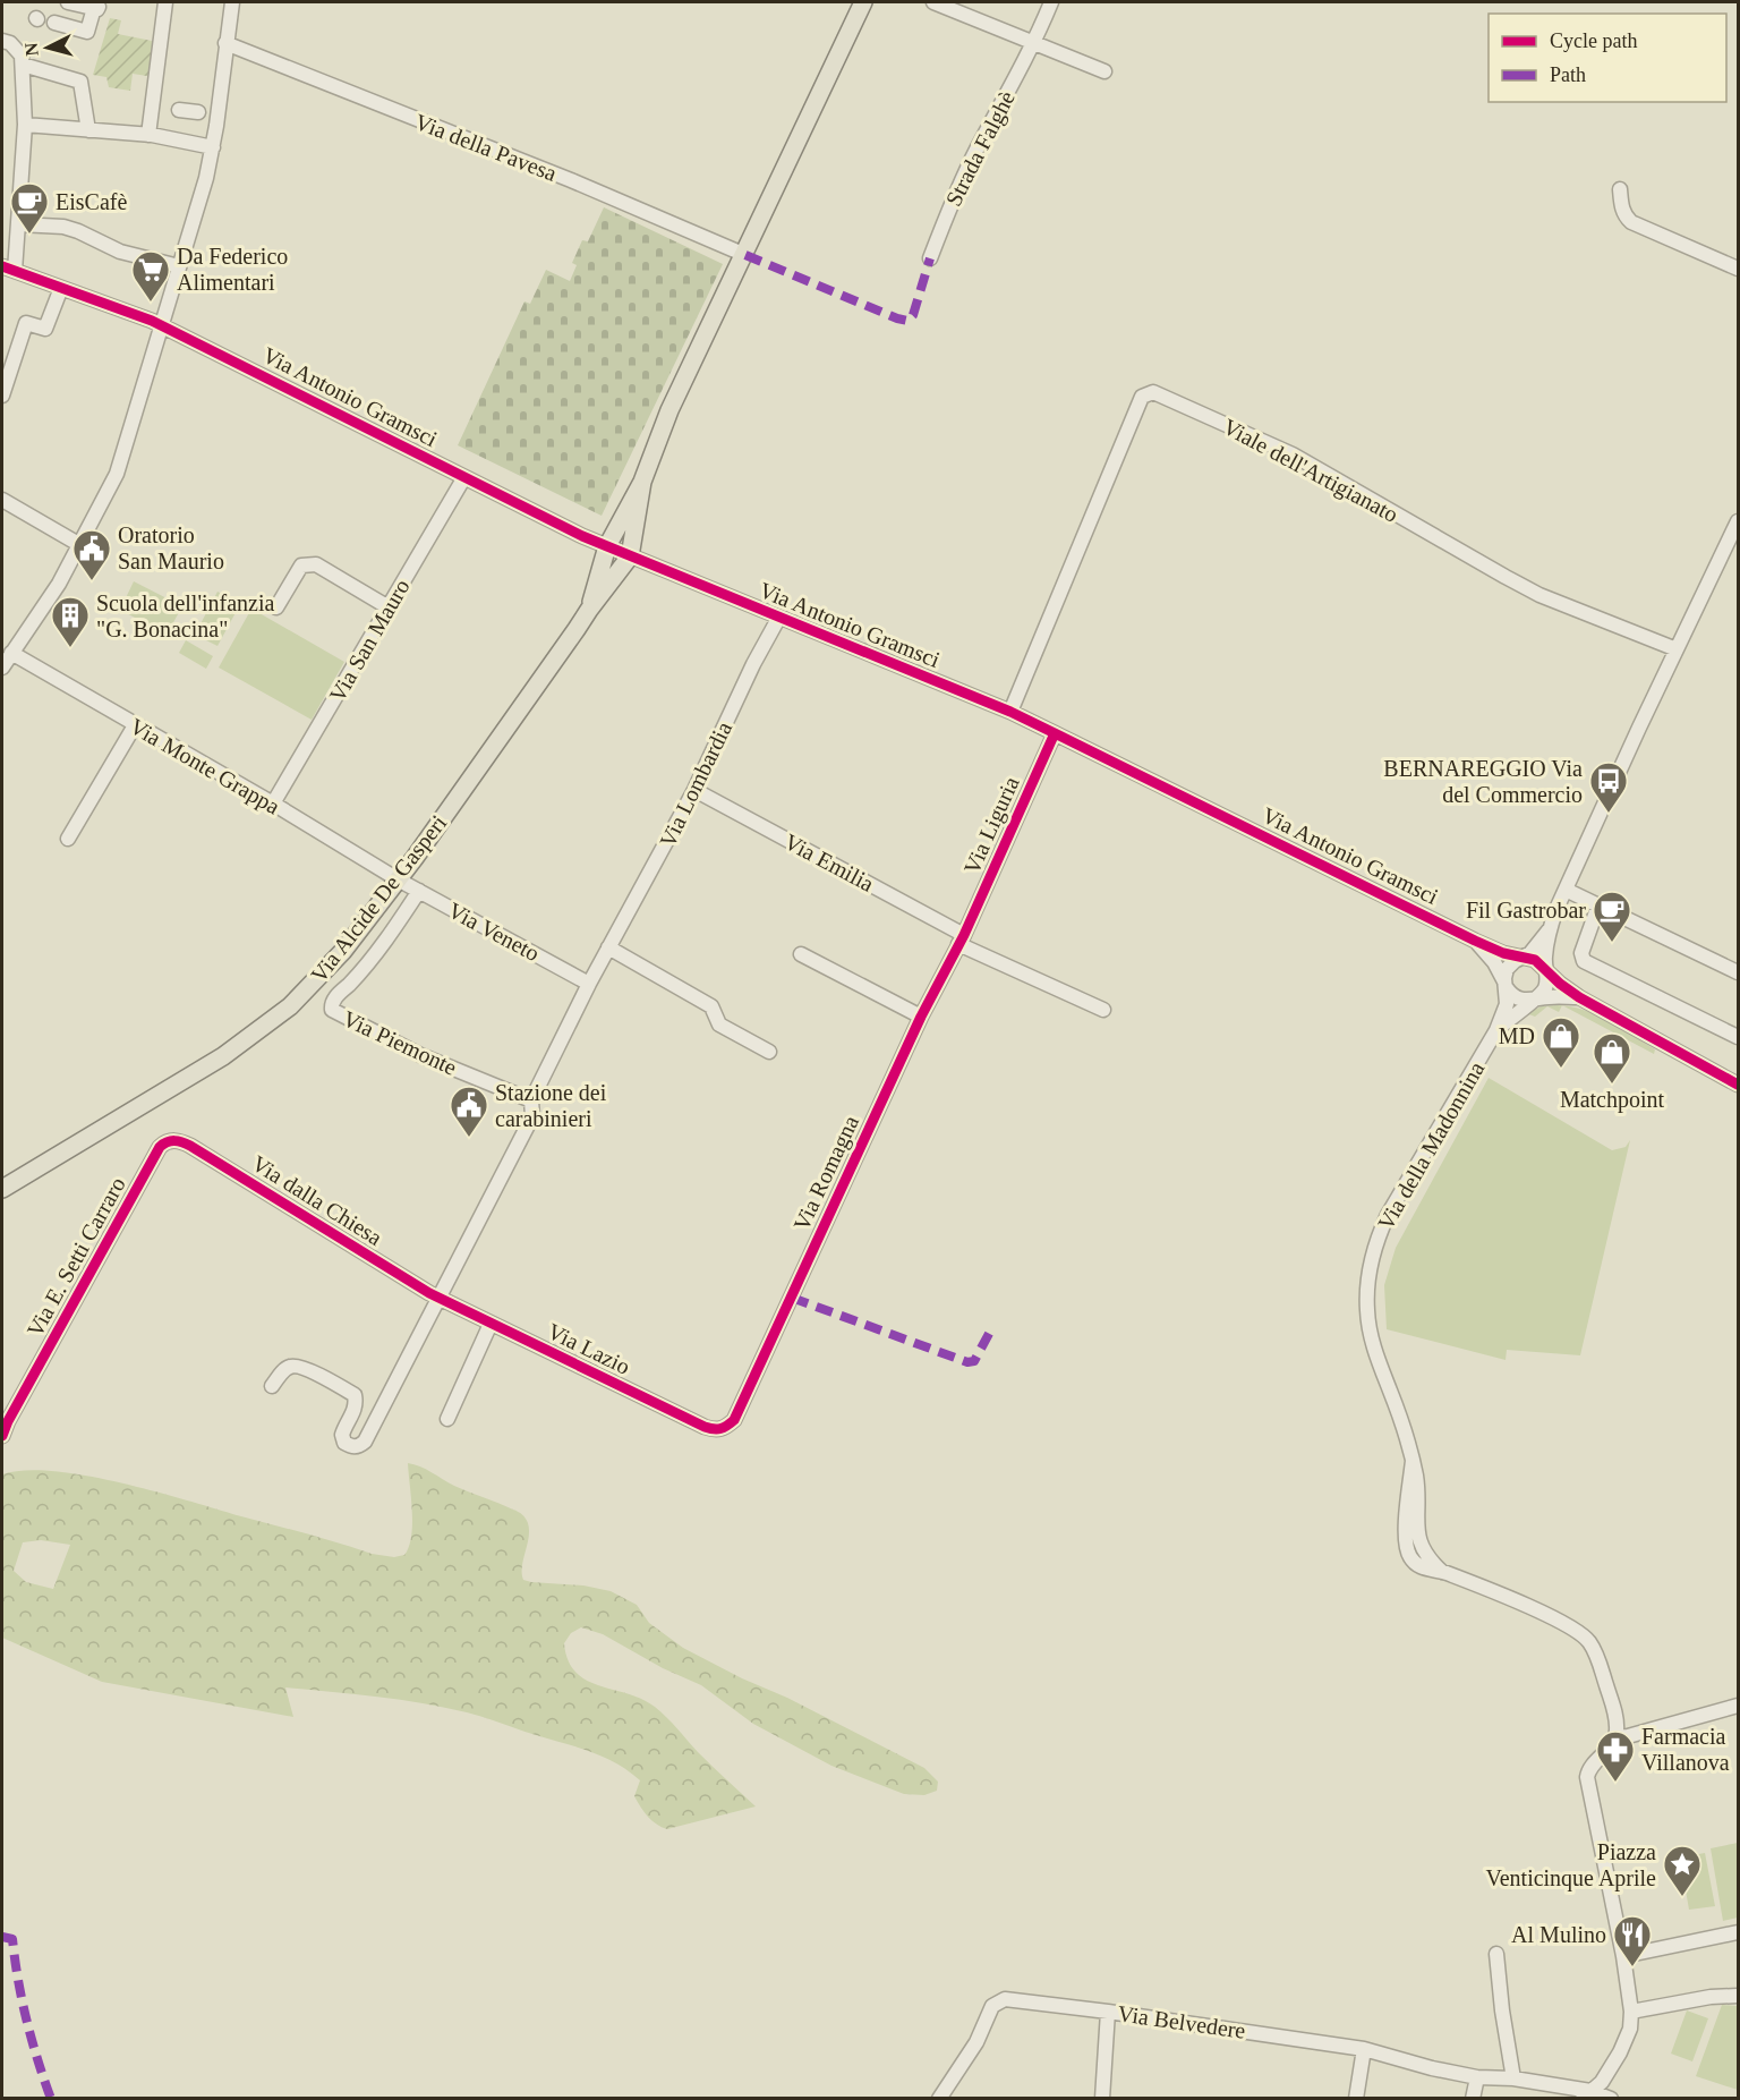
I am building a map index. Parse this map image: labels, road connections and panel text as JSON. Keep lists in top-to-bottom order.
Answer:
{
  "streets": {
    "main road": ["Via Alcide De Gasperi"],
    "street": [
      "Via della Pavesa",
      "Strada Falghè",
      "Via Antonio Gramsci",
      "Viale dell'Artigianato",
      "Via San Mauro",
      "Via Monte Grappa",
      "Via Lombardia",
      "Via Liguria",
      "Via Emilia",
      "Via Veneto",
      "Via Piemonte",
      "Via della Madonnina",
      "Via Romagna",
      "Via dalla Chiesa",
      "Via E. Setti Carraro",
      "Via Lazio",
      "Via Belvedere"
    ]
  },
  "crossings": [
    ["Via Antonio Gramsci", "Viale dell'Artigianato"],
    ["Via Antonio Gramsci", "Via San Mauro"],
    ["Via Antonio Gramsci", "Via Lombardia"],
    ["Via Antonio Gramsci", "Via Liguria"],
    ["Via Antonio Gramsci", "Via Alcide De Gasperi"],
    ["Via Antonio Gramsci", "Via della Madonnina"],
    ["Via San Mauro", "Via Monte Grappa"],
    ["Via Monte Grappa", "Via Alcide De Gasperi"],
    ["Via Monte Grappa", "Via Veneto"],
    ["Via Lombardia", "Via Emilia"],
    ["Via Lombardia", "Via Veneto"],
    ["Via Lombardia", "Via Piemonte"],
    ["Via Lombardia", "Via dalla Chiesa"],
    ["Via Lombardia", "Via Lazio"],
    ["Via Liguria", "Via Emilia"],
    ["Via Liguria", "Via Romagna"],
    ["Via Emilia", "Via Romagna"],
    ["Via Alcide De Gasperi", "Via Veneto"],
    ["Via Veneto", "Via Piemonte"],
    ["Via Romagna", "Via Lazio"],
    ["Via dalla Chiesa", "Via E. Setti Carraro"],
    ["Via dalla Chiesa", "Via Lazio"]
  ],
  "places": {
    "cafe": ["EisCafè", "Fil Gastrobar"],
    "supermarket": ["Da Federico Alimentari"],
    "public building": ["Oratorio San Maurio", "Stazione dei carabinieri"],
    "building": ["Scuola dell'infanzia \"G. Bonacina\""],
    "bus stop": ["BERNAREGGIO Via del Commercio"],
    "shop": ["MD", "Matchpoint"],
    "pharmacy": ["Farmacia Villanova"],
    "place": ["Piazza Venticinque Aprile"],
    "restaurant": ["Al Mulino"]
  },
  "legend": ["Cycle path", "Path"],
  "north": "left"
}
